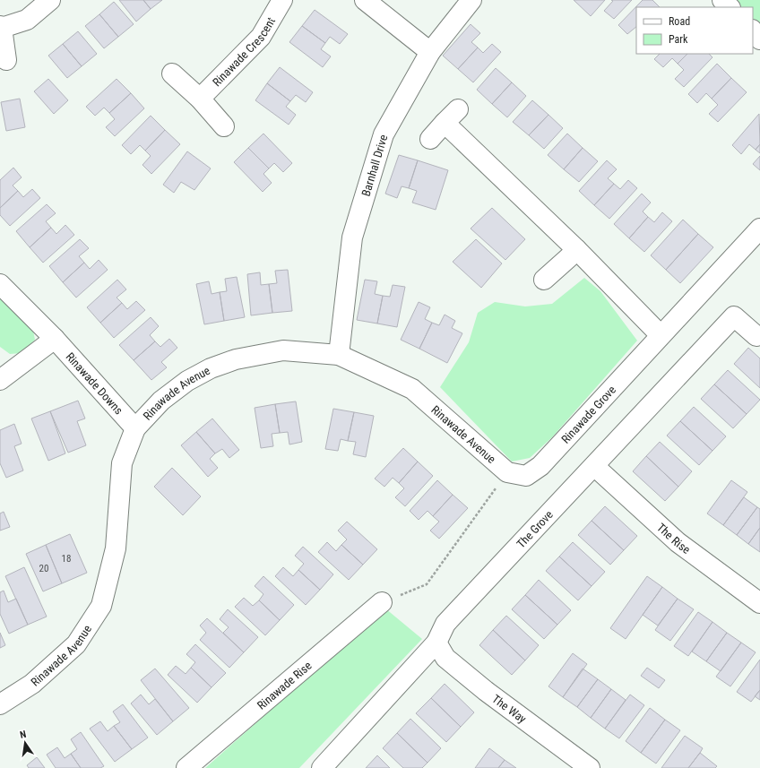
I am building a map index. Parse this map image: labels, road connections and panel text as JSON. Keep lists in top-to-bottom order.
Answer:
{
  "streets": {
    "street": [
      "Rinawade Crescent",
      "Barnhall Drive",
      "Rinawade Downs",
      "Rinawade Avenue",
      "Rinawade Grove",
      "The Grove",
      "The Rise",
      "Rinawade Rise",
      "The Way"
    ]
  },
  "crossings": [
    ["Barnhall Drive", "Rinawade Avenue"],
    ["Rinawade Downs", "Rinawade Avenue"],
    ["Rinawade Avenue", "Rinawade Grove"],
    ["The Grove", "The Rise"],
    ["The Grove", "The Way"]
  ],
  "house_numbers": ["18", "20"],
  "legend": ["Road", "Park"],
  "north": "top"
}
